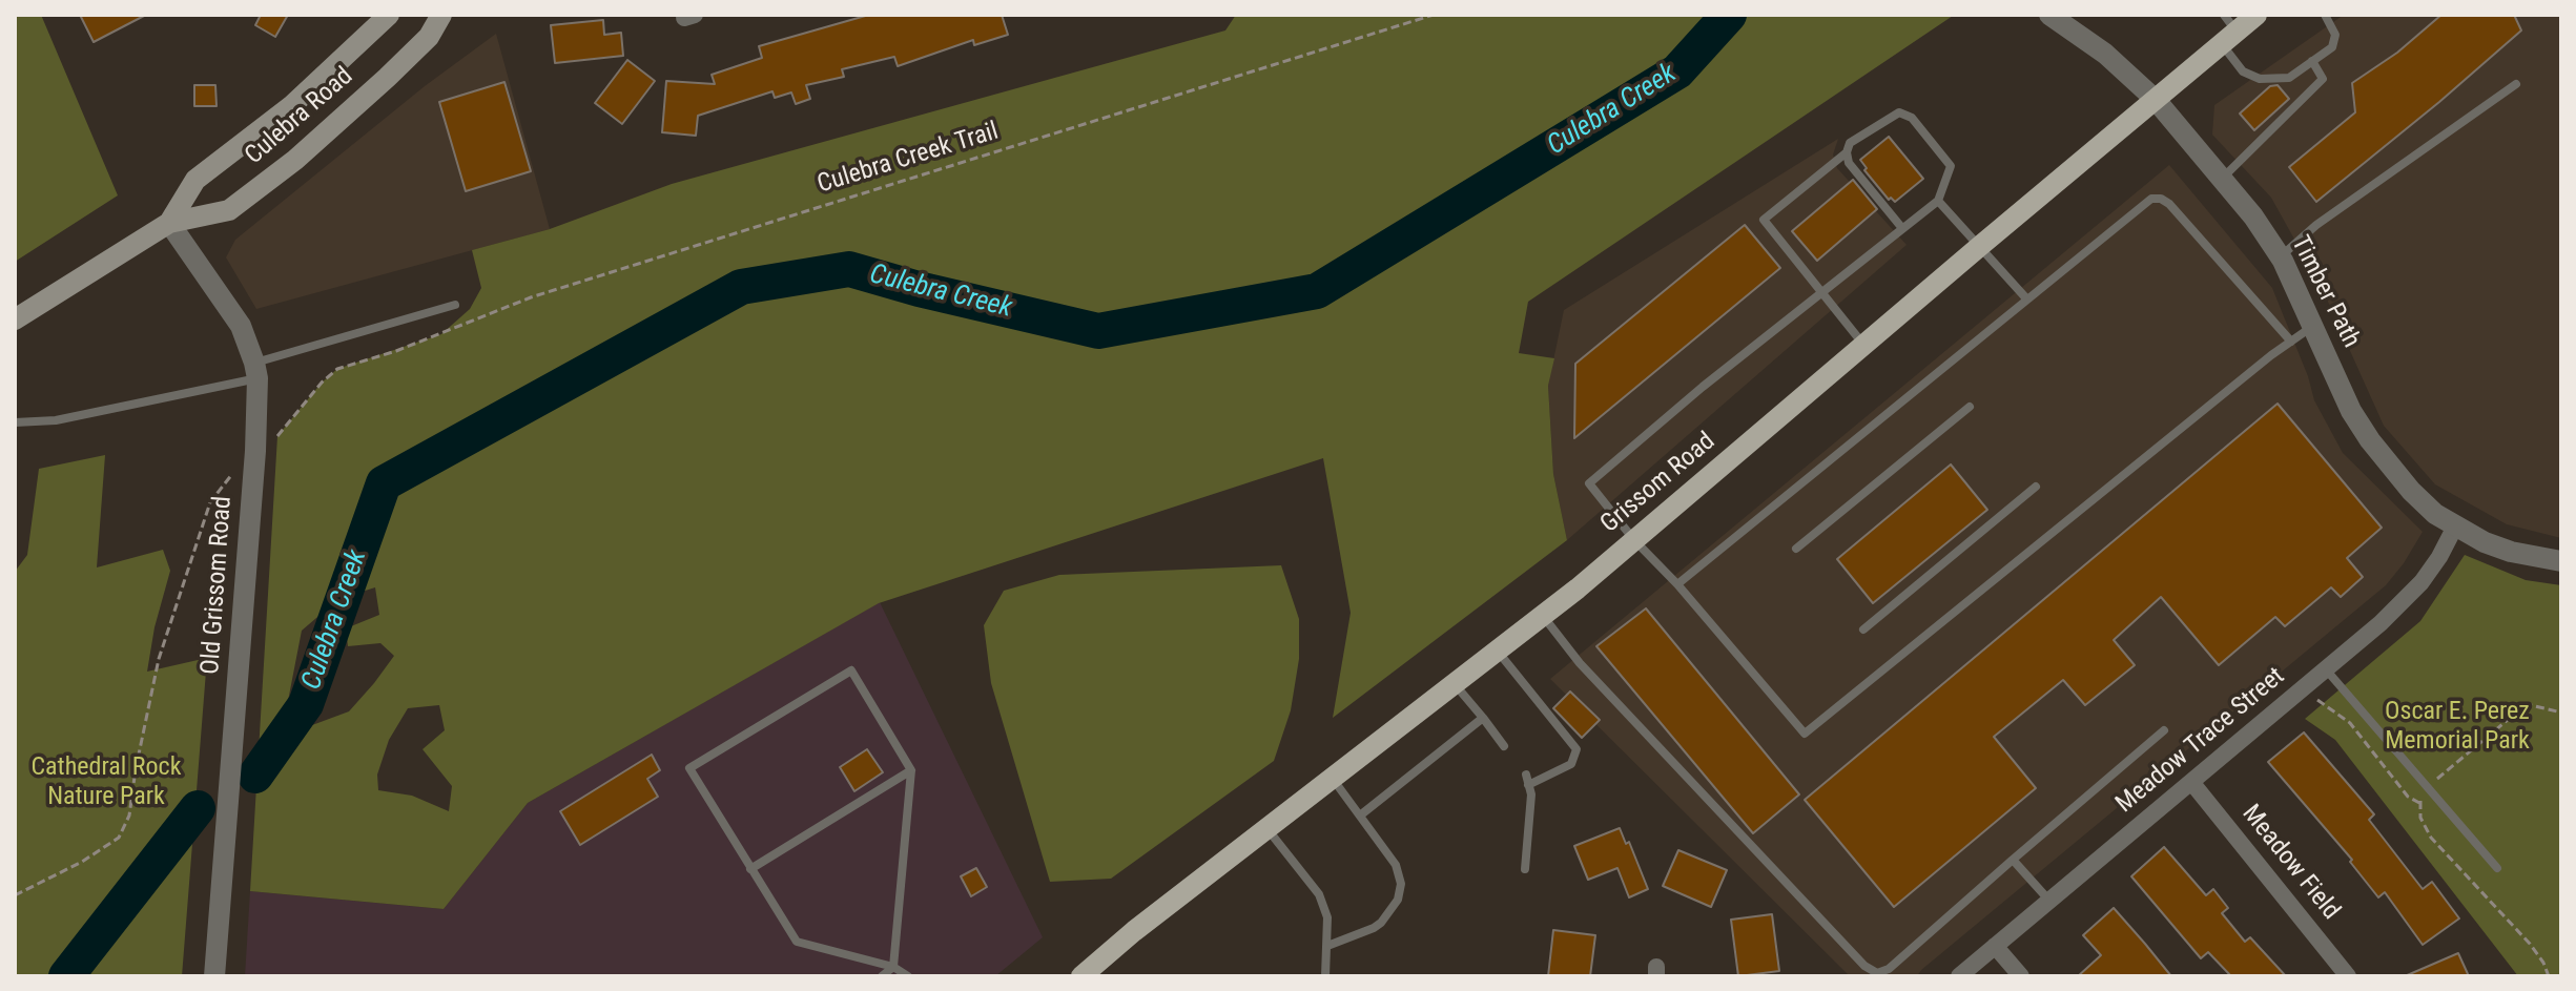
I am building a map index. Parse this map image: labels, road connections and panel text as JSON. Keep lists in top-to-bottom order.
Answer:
{
  "streets": {
    "main road": ["Culebra Road", "Grissom Road"],
    "street": [
      "Timber Path",
      "Old Grissom Road",
      "Meadow Trace Street",
      "Meadow Field"
    ],
    "path": ["Culebra Creek Trail"]
  },
  "crossings": [
    ["Culebra Road", "Old Grissom Road"],
    ["Timber Path", "Grissom Road"],
    ["Timber Path", "Meadow Trace Street"],
    ["Meadow Trace Street", "Meadow Field"]
  ],
  "water": ["Culebra Creek"],
  "parks": ["Oscar E. Perez Memorial Park", "Cathedral Rock Nature Park"]
}
